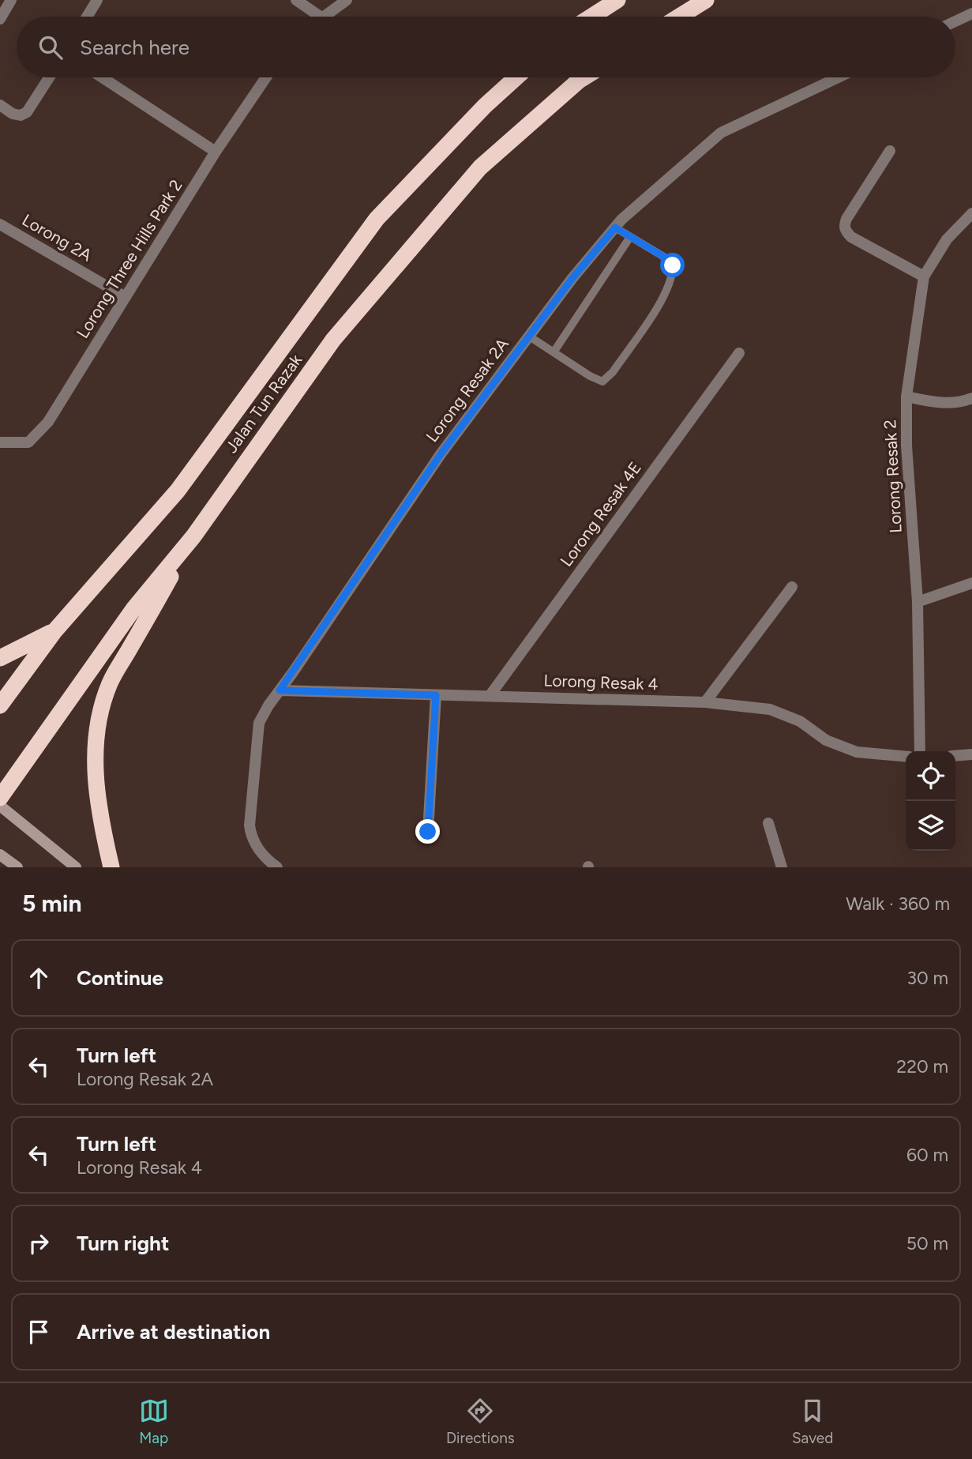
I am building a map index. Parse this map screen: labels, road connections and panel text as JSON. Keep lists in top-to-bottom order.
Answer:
{
  "streets": {
    "highway": ["Jalan Tun Razak"],
    "street": [
      "Lorong 2A",
      "Lorong Three Hills Park 2",
      "Lorong Resak 2A",
      "Lorong Resak 2",
      "Lorong Resak 4E",
      "Lorong Resak 4"
    ]
  },
  "crossings": [
    ["Lorong 2A", "Lorong Three Hills Park 2"],
    ["Lorong Resak 2A", "Lorong Resak 4"],
    ["Lorong Resak 4E", "Lorong Resak 4"]
  ],
  "page": {
    "search": "Search here",
    "heading": ["5 min", "Walk · 360 m"],
    "list": [
      ["Continue", "30 m"],
      ["Turn left", "Lorong Resak 2A", "220 m"],
      ["Turn left", "Lorong Resak 4", "60 m"],
      ["Turn right", "50 m"],
      "Arrive at destination"
    ],
    "nav": ["Map", "Directions", "Saved"]
  }
}
